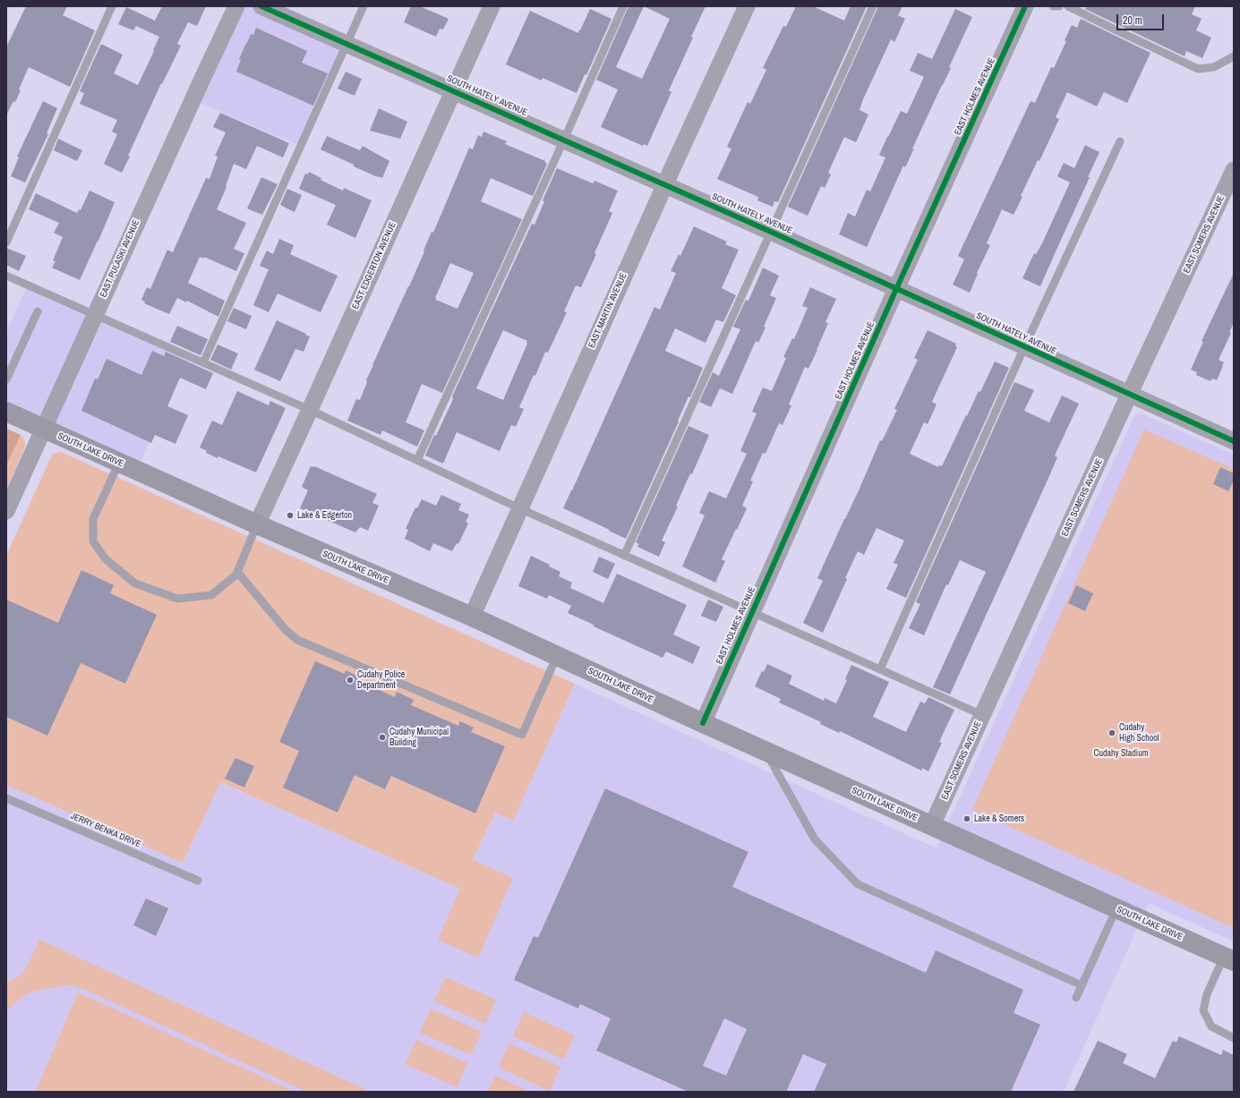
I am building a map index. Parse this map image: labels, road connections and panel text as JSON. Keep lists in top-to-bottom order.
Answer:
{
  "streets": {
    "main road": ["SOUTH LAKE DRIVE"],
    "street": [
      "SOUTH HATELY AVENUE",
      "EAST HOLMES AVENUE",
      "EAST SOMERS AVENUE",
      "EAST PULASKI AVENUE",
      "EAST EDGERTON AVENUE",
      "EAST MARTIN AVENUE"
    ],
    "lane": ["JERRY BENKA DRIVE"]
  },
  "crossings": [
    ["SOUTH HATELY AVENUE", "EAST HOLMES AVENUE"],
    ["SOUTH HATELY AVENUE", "EAST SOMERS AVENUE"],
    ["SOUTH HATELY AVENUE", "EAST EDGERTON AVENUE"],
    ["SOUTH HATELY AVENUE", "EAST MARTIN AVENUE"],
    ["EAST HOLMES AVENUE", "SOUTH LAKE DRIVE"],
    ["EAST SOMERS AVENUE", "SOUTH LAKE DRIVE"],
    ["EAST PULASKI AVENUE", "SOUTH LAKE DRIVE"],
    ["EAST EDGERTON AVENUE", "SOUTH LAKE DRIVE"],
    ["EAST MARTIN AVENUE", "SOUTH LAKE DRIVE"]
  ],
  "parks": ["Cudahy Stadium"],
  "places": [
    "Lake & Edgerton",
    "Cudahy Police Department",
    "Cudahy High School",
    "Cudahy Municipal Building",
    "Lake & Somers"
  ],
  "scale_bar": "20 m"
}
